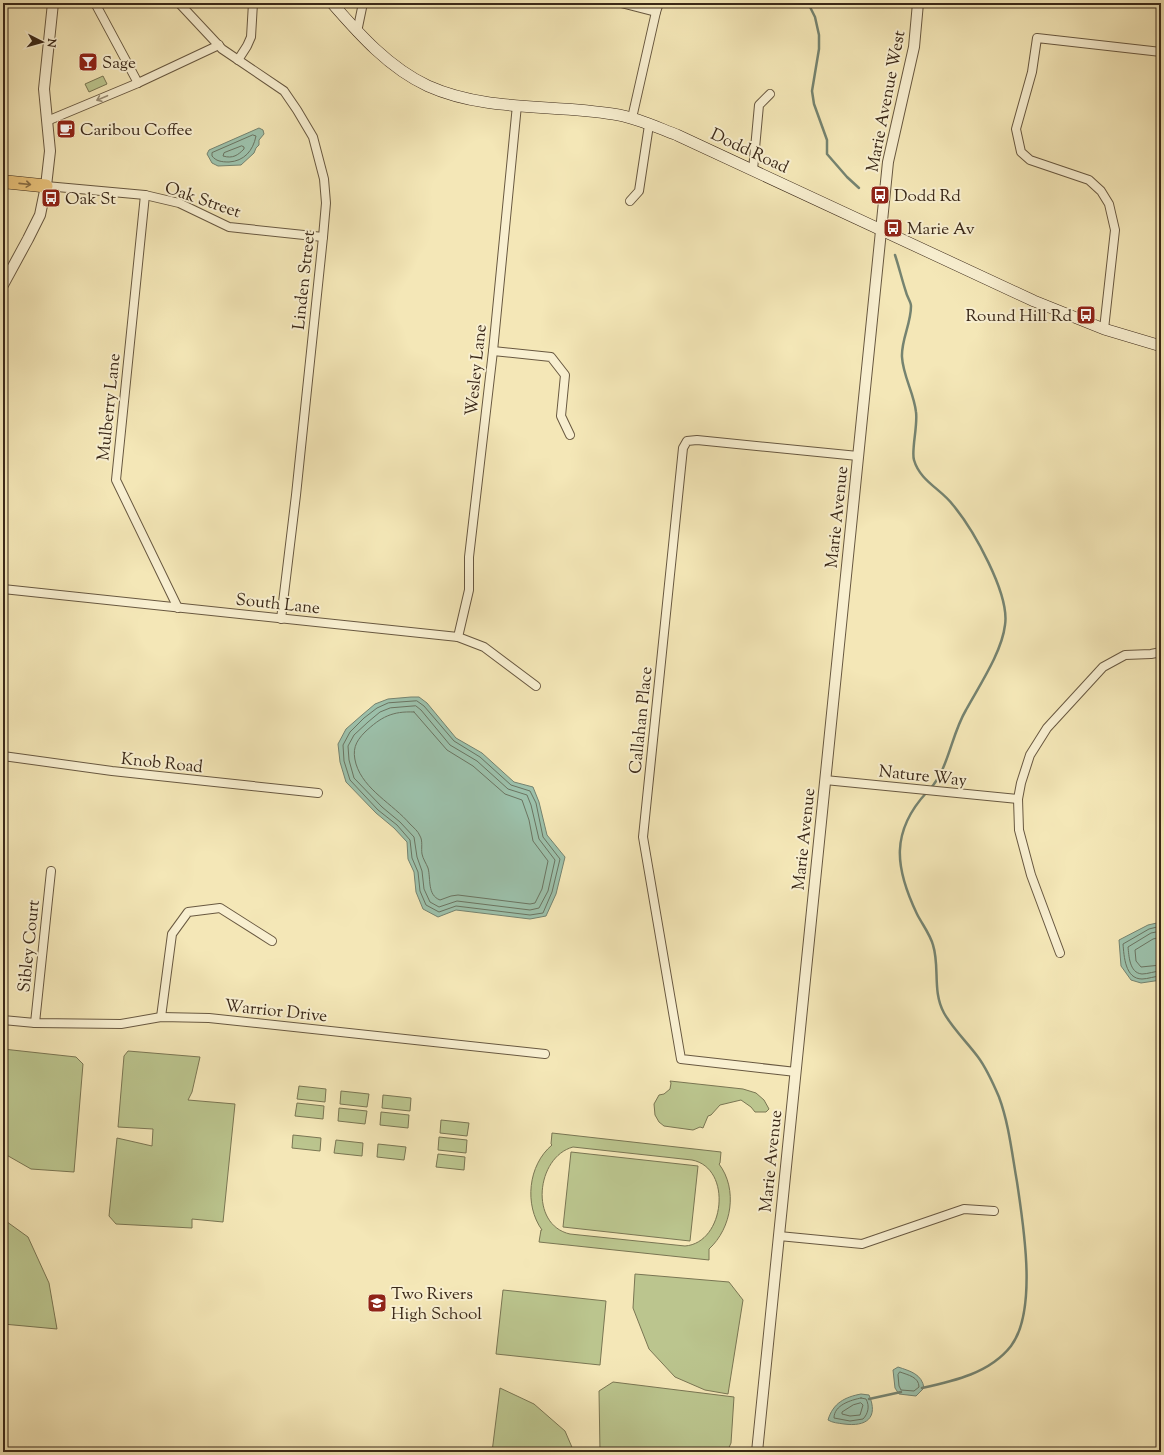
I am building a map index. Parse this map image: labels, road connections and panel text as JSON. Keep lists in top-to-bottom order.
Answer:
{
  "streets": {
    "main road": ["Dodd Road"],
    "street": [
      "Marie Avenue West",
      "Oak Street",
      "Linden Street",
      "Wesley Lane",
      "Mulberry Lane",
      "Marie Avenue",
      "South Lane",
      "Callahan Place",
      "Knob Road",
      "Nature Way",
      "Sibley Court",
      "Warrior Drive"
    ]
  },
  "crossings": [
    ["Marie Avenue West", "Dodd Road"],
    ["Marie Avenue West", "Marie Avenue"],
    ["Dodd Road", "Wesley Lane"],
    ["Dodd Road", "Marie Avenue"],
    ["Oak Street", "Linden Street"],
    ["Oak Street", "Mulberry Lane"],
    ["Linden Street", "South Lane"],
    ["Wesley Lane", "South Lane"],
    ["Mulberry Lane", "South Lane"],
    ["Marie Avenue", "Callahan Place"],
    ["Marie Avenue", "Nature Way"],
    ["Sibley Court", "Warrior Drive"]
  ],
  "places": {
    "bar": ["Sage"],
    "cafe": ["Caribou Coffee"],
    "bus stop": [
      "Dodd Rd",
      "Oak St",
      "Marie Av",
      "Round Hill Rd"
    ],
    "school or university": ["Two Rivers High School"]
  },
  "north": "right"
}
